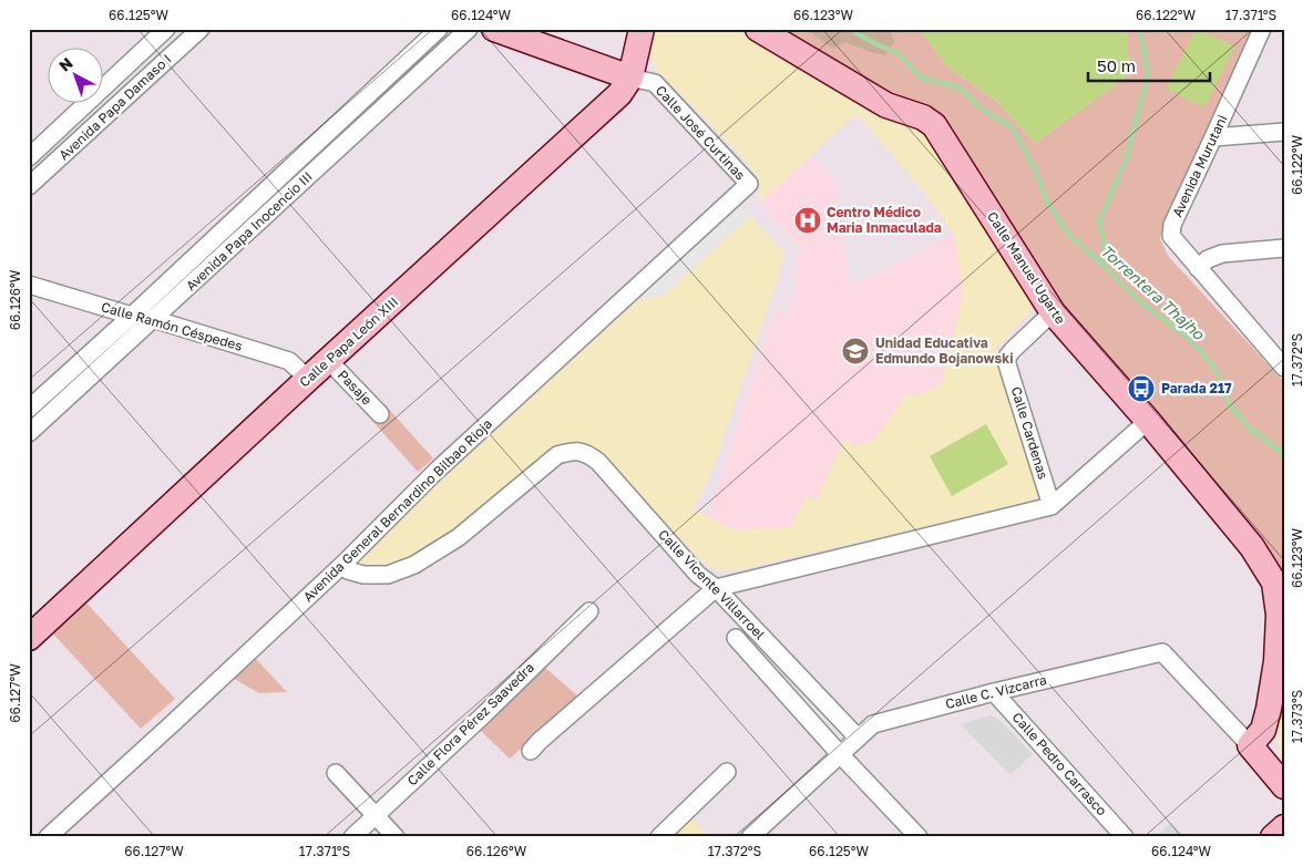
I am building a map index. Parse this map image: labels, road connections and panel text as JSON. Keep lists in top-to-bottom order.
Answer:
{
  "streets": {
    "street": [
      "Avenida Papa Damaso I",
      "Calle José Curtinas",
      "Avenida Murutani",
      "Avenida Papa Inocencio III",
      "Calle Manuel Ugarte",
      "Calle Ramón Céspedes",
      "Calle Papa León XIII",
      "Pasaje",
      "Calle Cardenas",
      "Avenida General Bernardino Bilbao Rioja",
      "Calle Vicente Villarroel",
      "Calle C. Vizcarra",
      "Calle Flora Pérez Saavedra",
      "Calle Pedro Carrasco"
    ]
  },
  "crossings": [
    ["Calle José Curtinas", "Calle Papa León XIII"],
    ["Calle José Curtinas", "Avenida General Bernardino Bilbao Rioja"],
    ["Avenida Papa Inocencio III", "Calle Ramón Céspedes"],
    ["Calle Manuel Ugarte", "Calle Cardenas"],
    ["Calle Manuel Ugarte", "Calle C. Vizcarra"],
    ["Calle Ramón Céspedes", "Calle Papa León XIII"],
    ["Calle Papa León XIII", "Pasaje"],
    ["Avenida General Bernardino Bilbao Rioja", "Calle Vicente Villarroel"],
    ["Calle Vicente Villarroel", "Calle C. Vizcarra"],
    ["Calle C. Vizcarra", "Calle Pedro Carrasco"]
  ],
  "water": ["Torrentera Thajho"],
  "places": {
    "hospital": ["Centro Médico Maria Inmaculada"],
    "school or university": ["Unidad Educativa Edmundo Bojanowski"],
    "bus stop": ["Parada 217"]
  },
  "scale_bar": "50 m",
  "north": "top left",
  "coordinates": [
    "66.125°W",
    "66.124°W",
    "66.123°W",
    "66.122°W",
    "17.371°S",
    "66.126°W",
    "17.372°S",
    "66.127°W",
    "17.373°S"
  ]
}
